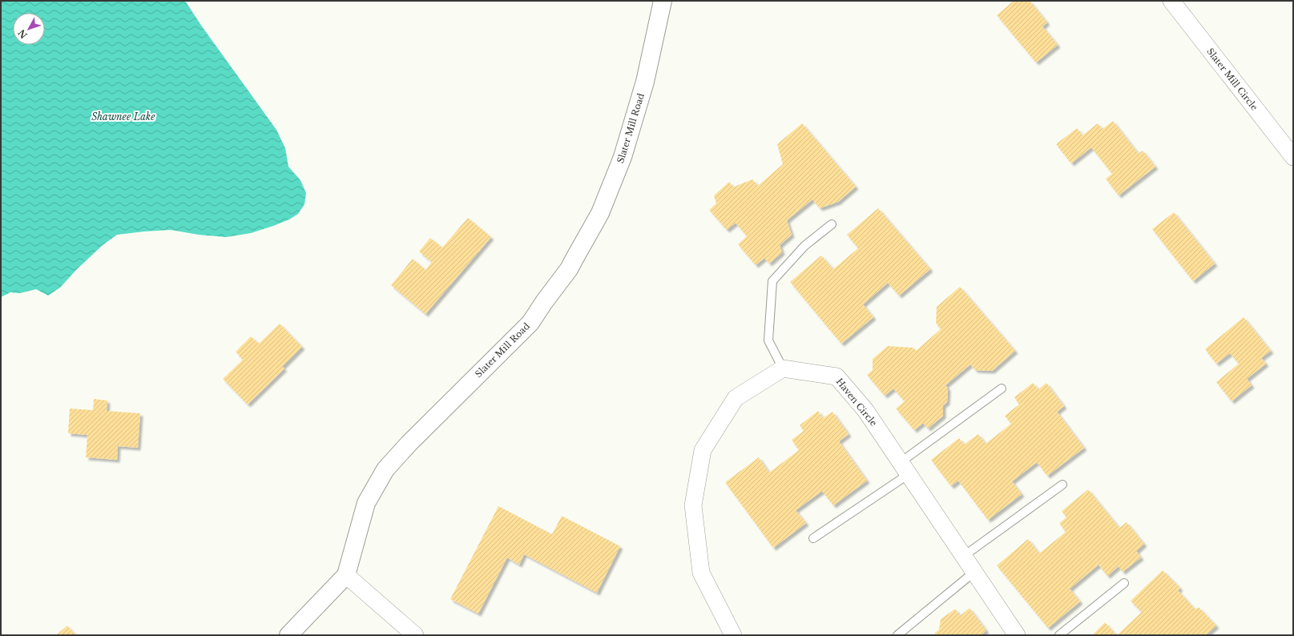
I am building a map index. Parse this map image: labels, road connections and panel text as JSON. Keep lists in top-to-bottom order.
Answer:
{
  "streets": {
    "street": ["Slater Mill Circle", "Slater Mill Road", "Haven Circle"]
  },
  "water": ["Shawnee Lake"],
  "north": "bottom left"
}
